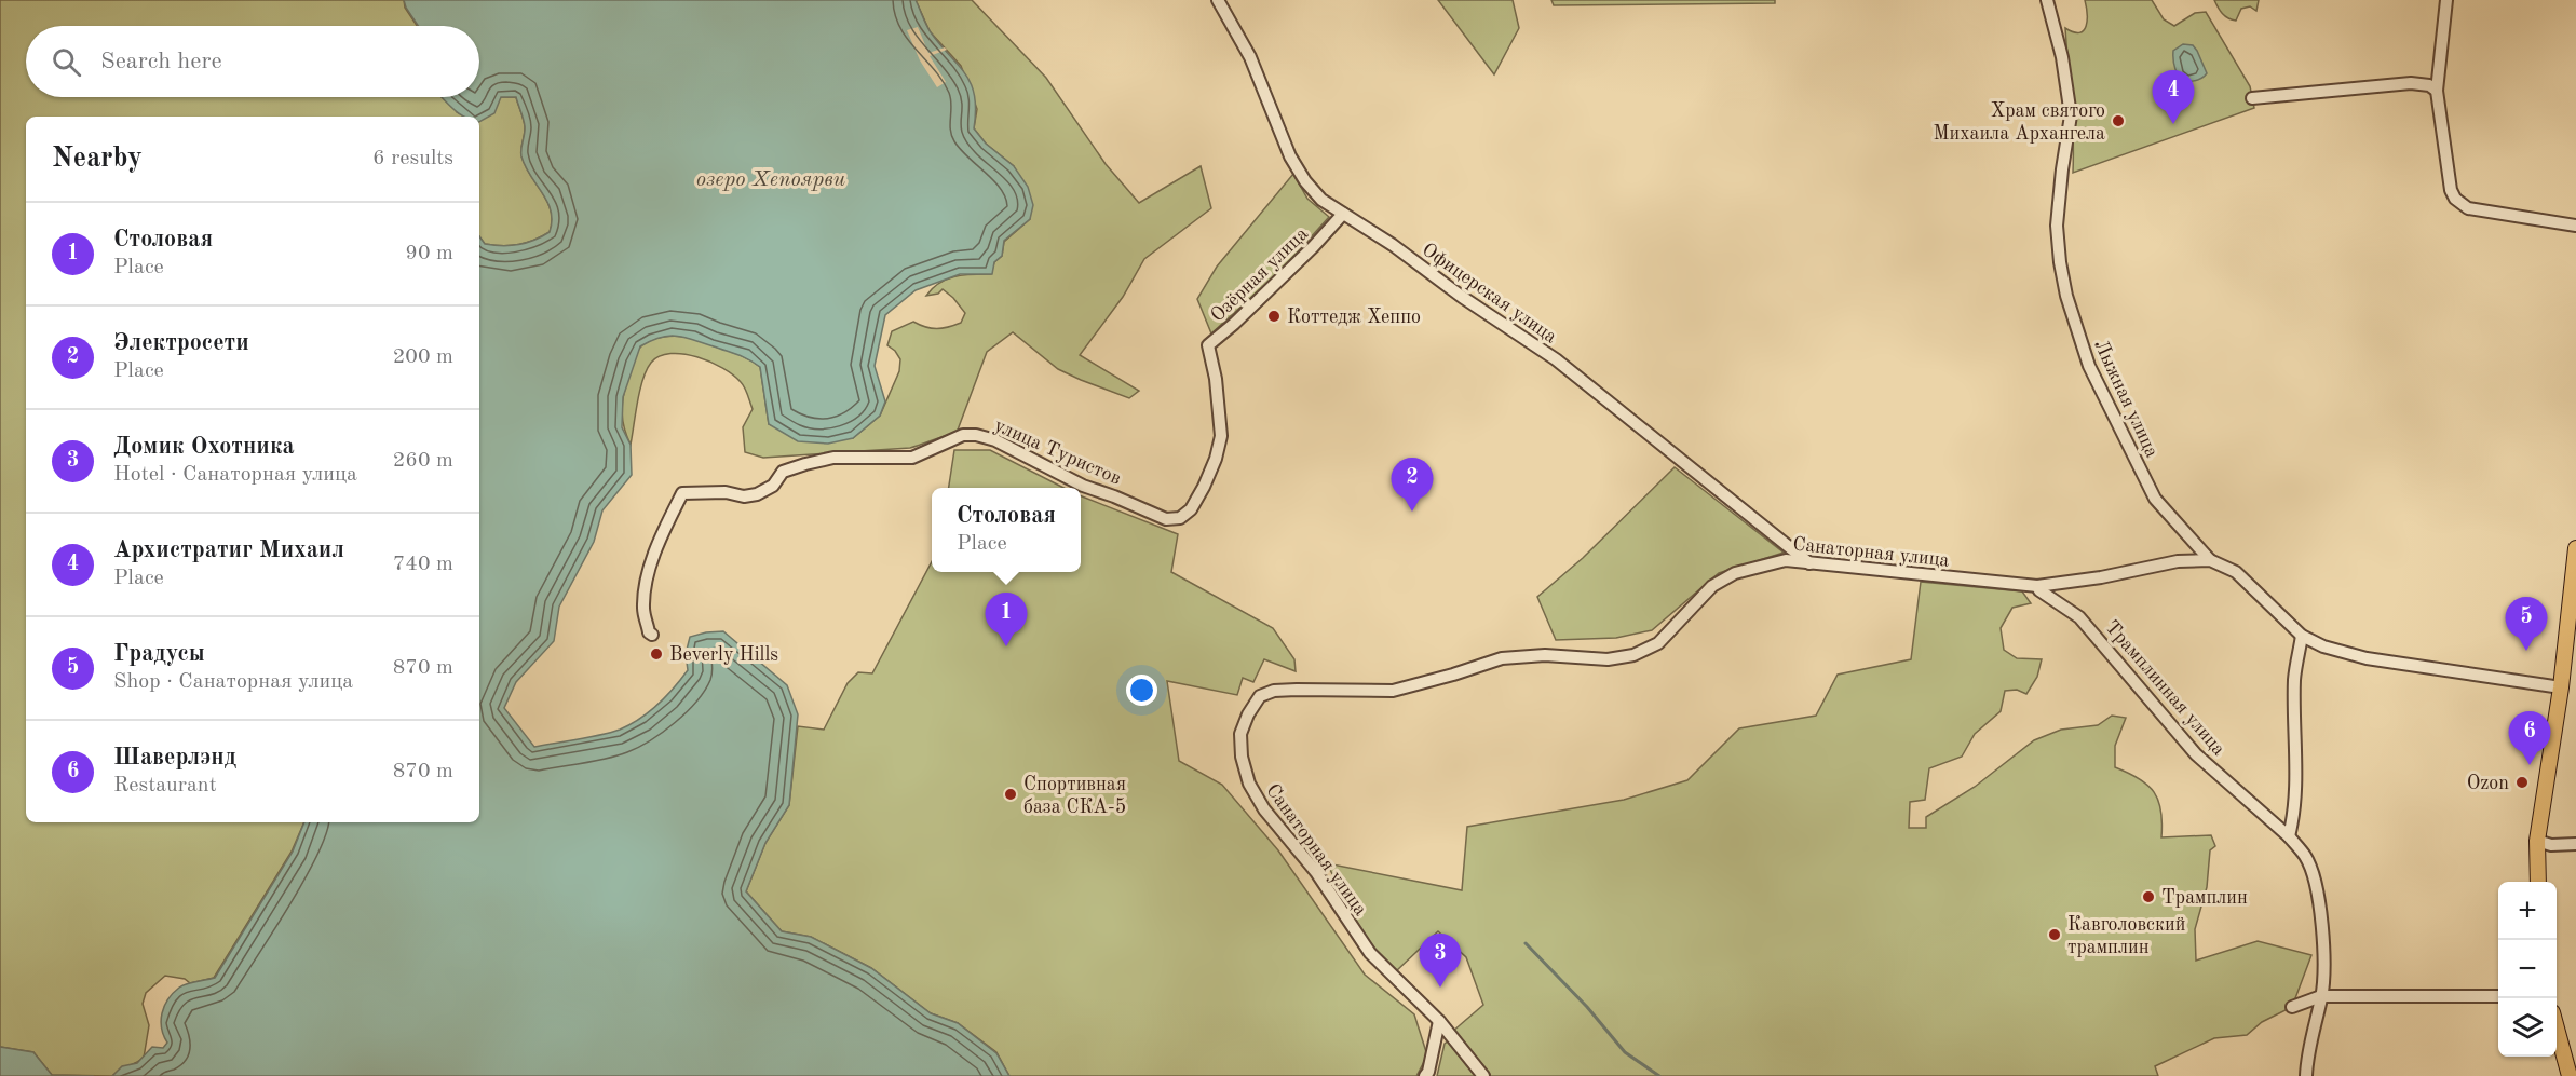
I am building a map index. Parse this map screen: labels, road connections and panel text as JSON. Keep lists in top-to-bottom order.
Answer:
{
  "streets": {
    "street": [
      "Озёрная улица",
      "Офицерская улица",
      "Лыжная улица",
      "улица Туристов",
      "Санаторная улица",
      "Трамплинная улица"
    ]
  },
  "crossings": [
    ["Озёрная улица", "Офицерская улица"],
    ["Озёрная улица", "улица Туристов"],
    ["Офицерская улица", "Санаторная улица"],
    ["Лыжная улица", "Санаторная улица"],
    ["Санаторная улица", "Трамплинная улица"]
  ],
  "water": ["озеро Хепоярви"],
  "places": [
    "Храм святого Михаила Архангела",
    "Коттедж Хеппо",
    "Beverly Hills",
    "Ozon",
    "Спортивная база СКА-5",
    "Трамплин",
    "Кавголовский трамплин"
  ],
  "page": {
    "search": "Search here",
    "pins": [
      "4",
      "2",
      "1",
      "5",
      "6",
      "3"
    ],
    "heading": ["Nearby", "6 results"],
    "list": [
      {
        "mark": "1",
        "name": "Столовая",
        "note": "Place",
        "value": "90 m"
      },
      {
        "mark": "2",
        "name": "Электросети",
        "note": "Place",
        "value": "200 m"
      },
      {
        "mark": "3",
        "name": "Домик Охотника",
        "note": "Hotel · Санаторная улица",
        "value": "260 m"
      },
      {
        "mark": "4",
        "name": "Архистратиг Михаил",
        "note": "Place",
        "value": "740 m"
      },
      {
        "mark": "5",
        "name": "Градусы",
        "note": "Shop · Санаторная улица",
        "value": "870 m"
      },
      {
        "mark": "6",
        "name": "Шаверлэнд",
        "note": "Restaurant",
        "value": "870 m"
      }
    ],
    "popup": ["Столовая", "Place"],
    "map_buttons": ["+", "−"]
  }
}
